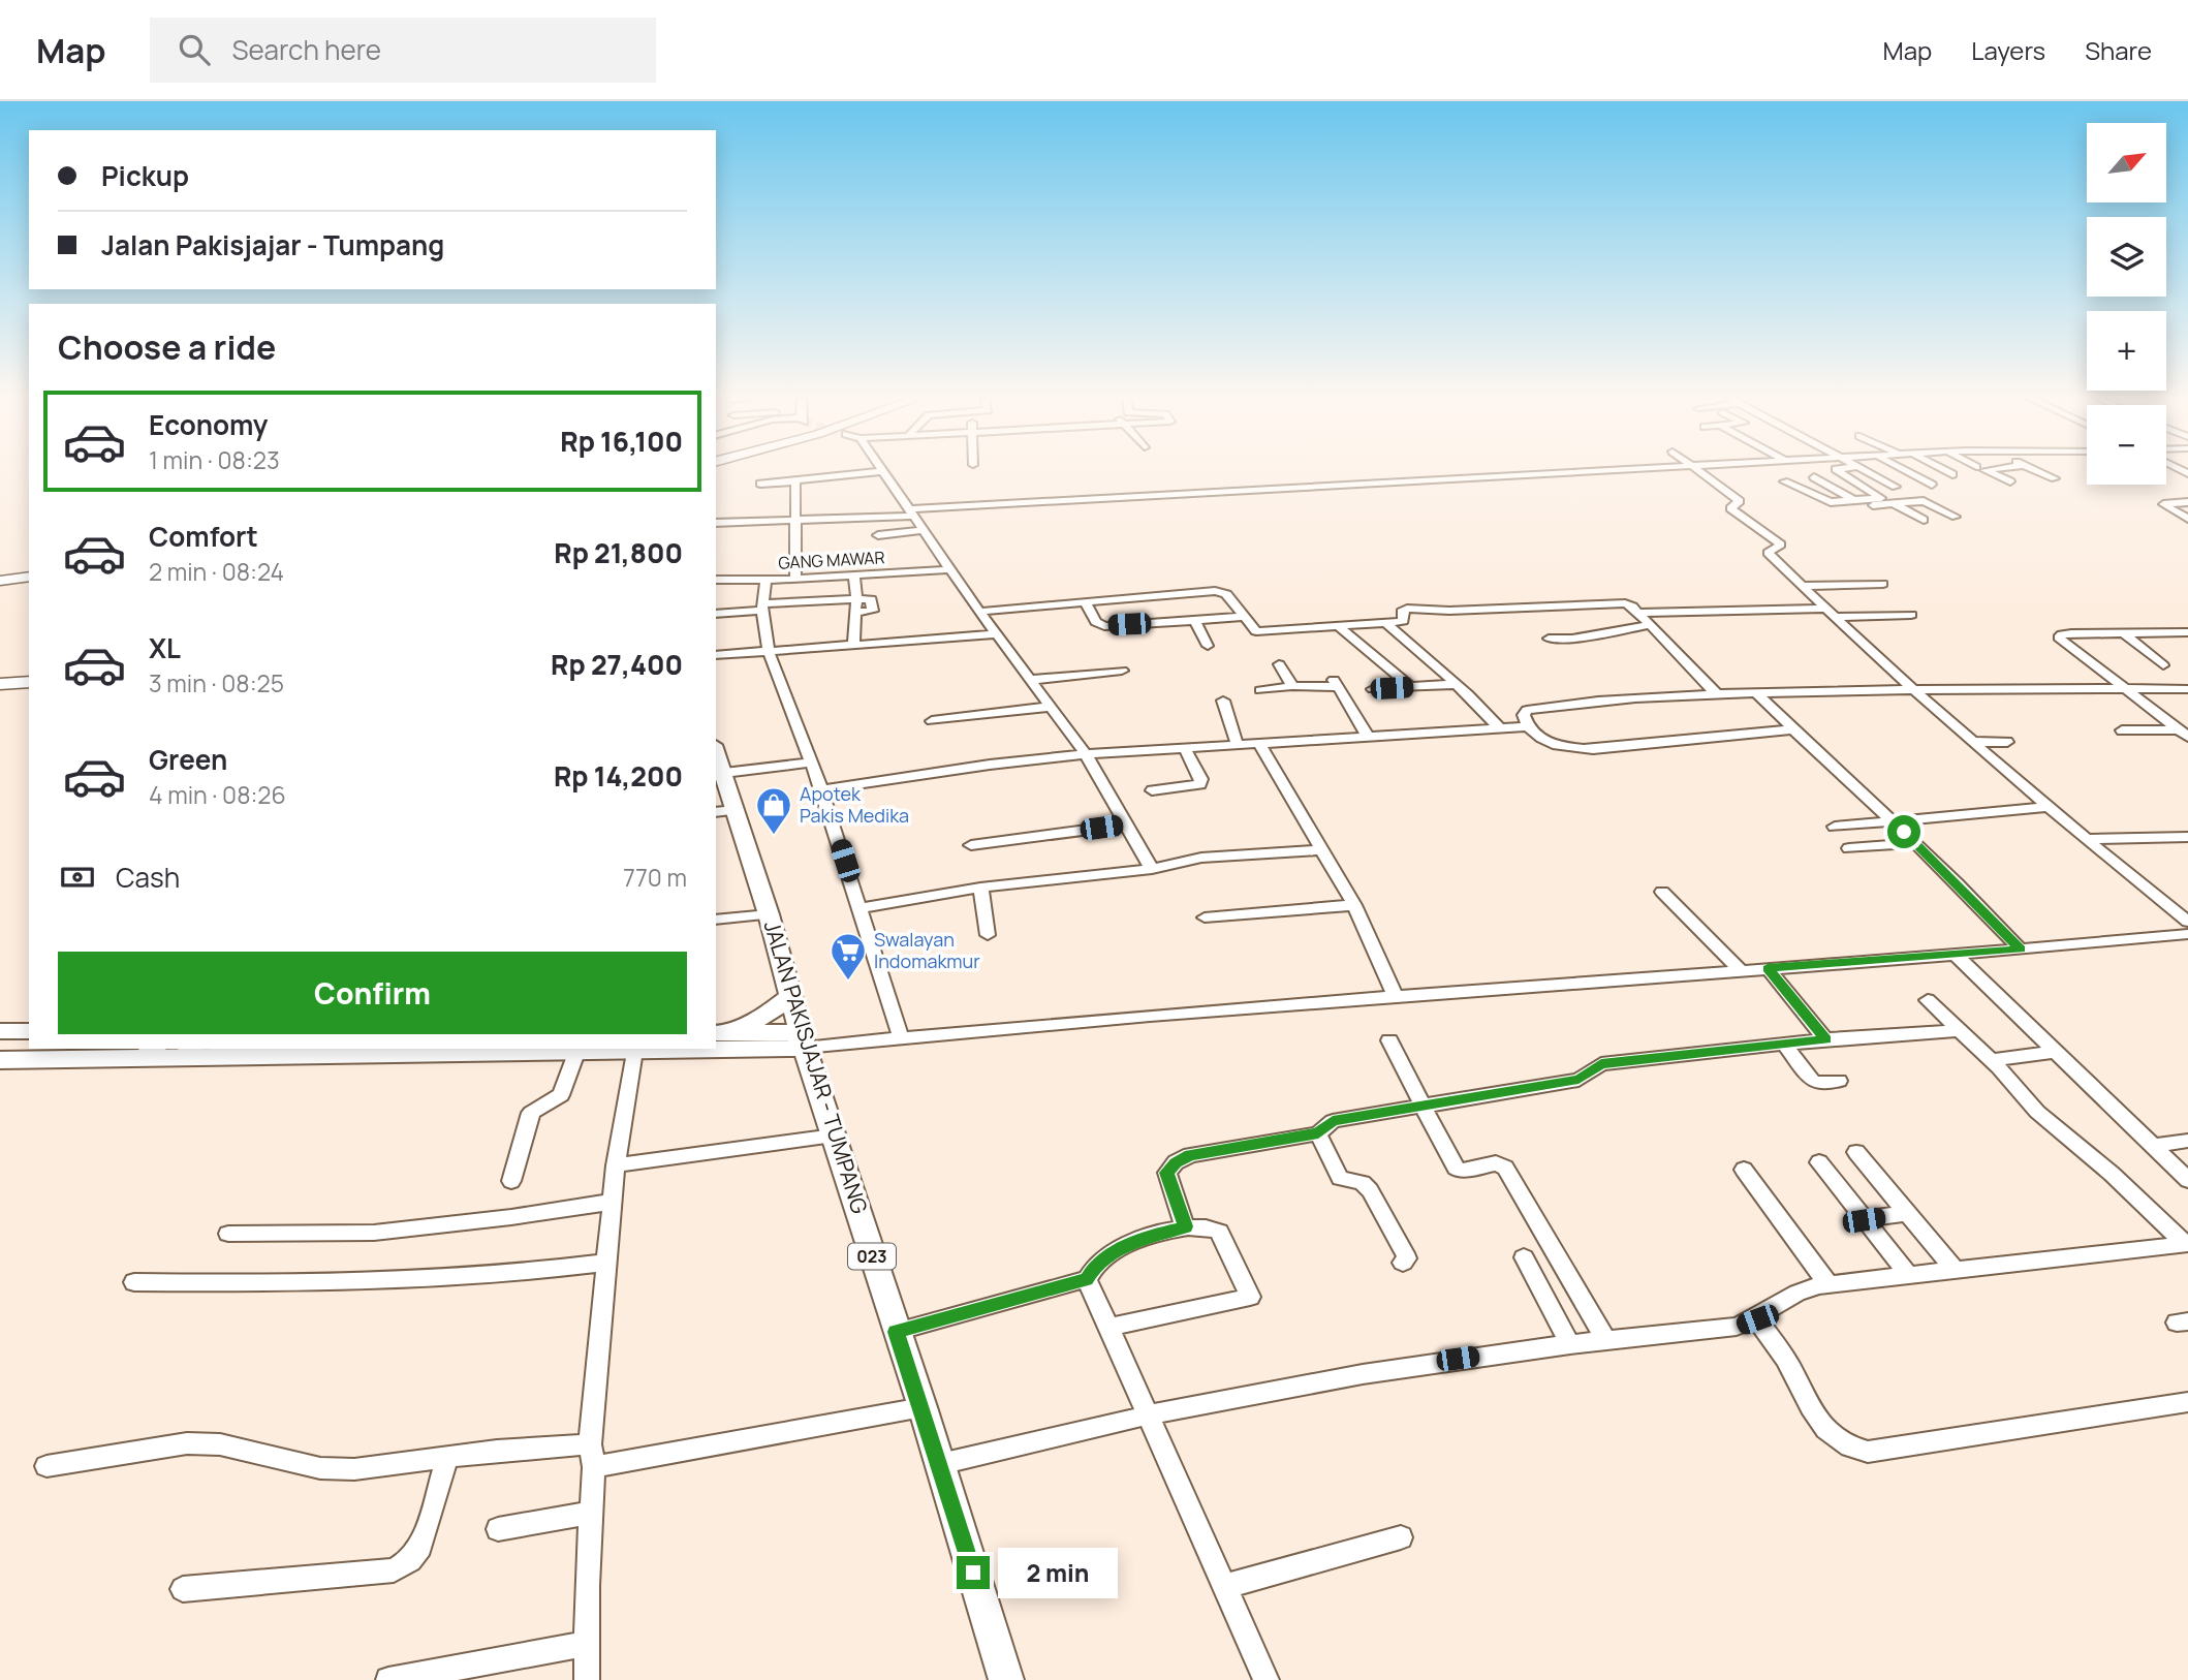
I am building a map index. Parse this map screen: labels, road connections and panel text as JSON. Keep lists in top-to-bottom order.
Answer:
{
  "streets": {
    "main road": ["JALAN PAKISJAJAR - TUMPANG", "023"],
    "street": ["GANG MAWAR"]
  },
  "places": {
    "shop": ["Apotek Pakis Medika"],
    "supermarket": ["Swalayan Indomakmur"]
  },
  "north": "top right",
  "page": {
    "header": "Map",
    "search": "Search here",
    "nav": ["Map", "Layers", "Share"],
    "map_buttons": ["+", "−"],
    "banner": ["Pickup", "Jalan Pakisjajar - Tumpang"],
    "heading": "Choose a ride",
    "list": [
      {
        "name": "Economy",
        "note": "1 min · 08:23",
        "value": "Rp 16,100"
      },
      {
        "name": "Comfort",
        "note": "2 min · 08:24",
        "value": "Rp 21,800"
      },
      {
        "name": "XL",
        "note": "3 min · 08:25",
        "value": "Rp 27,400"
      },
      {
        "name": "Green",
        "note": "4 min · 08:26",
        "value": "Rp 14,200"
      }
    ],
    "pay": ["Cash", "770 m"],
    "buttons": "Confirm",
    "bubble": "2 min"
  }
}
